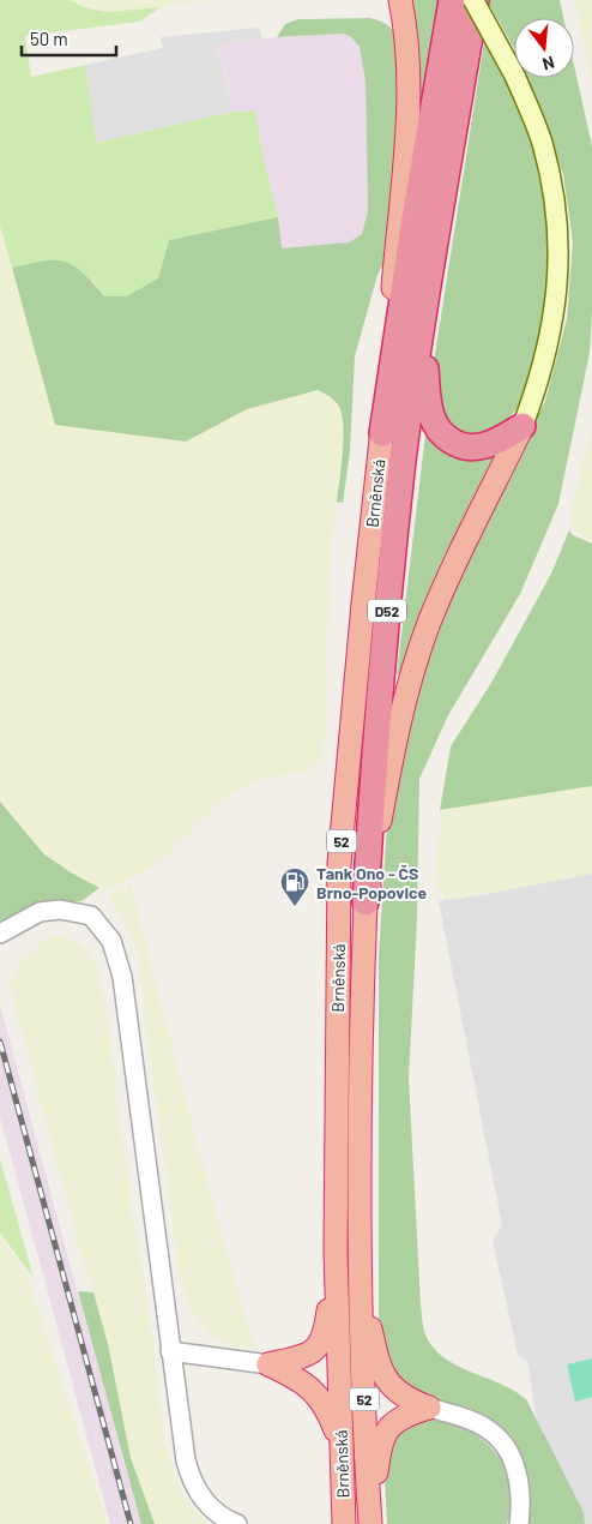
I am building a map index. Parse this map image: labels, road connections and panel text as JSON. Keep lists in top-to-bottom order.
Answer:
{
  "streets": {
    "highway": ["Brněnská", "D52", "52"]
  },
  "crossings": [
    ["Brněnská", "D52"]
  ],
  "places": {
    "fuel station": ["Tank Ono - ČS Brno-Popovice"]
  },
  "scale_bar": "50 m",
  "north": "bottom"
}
